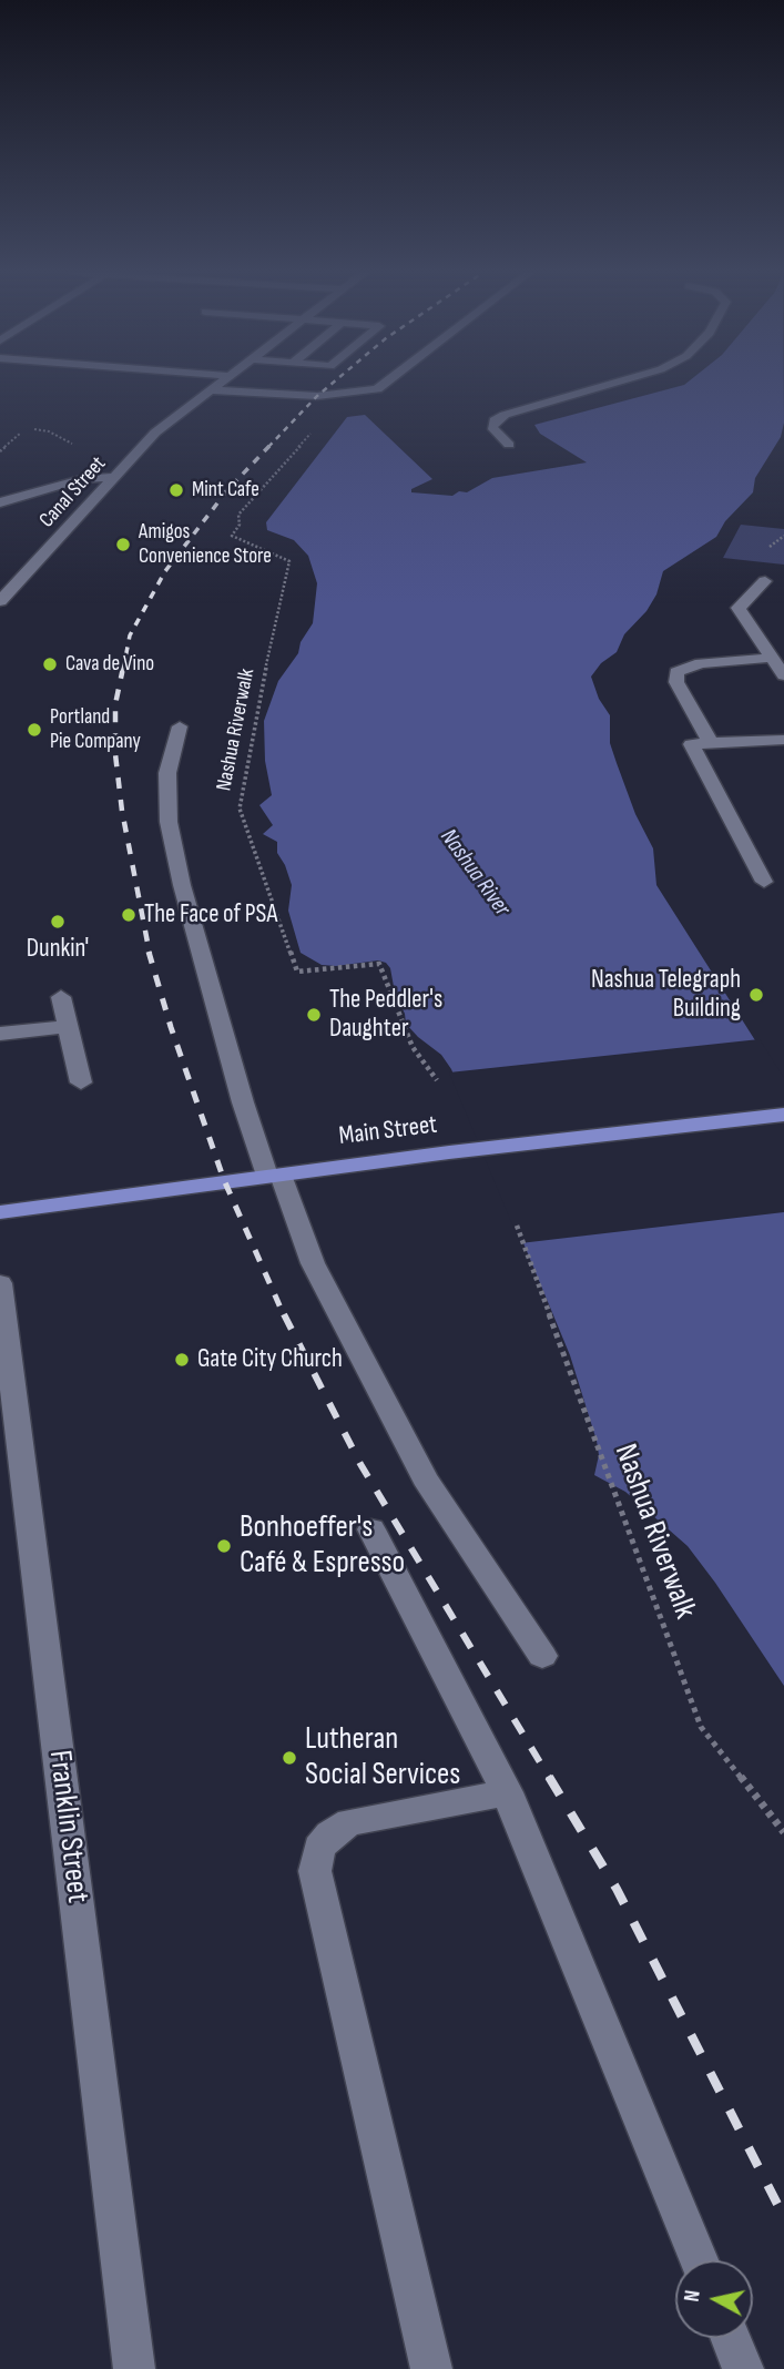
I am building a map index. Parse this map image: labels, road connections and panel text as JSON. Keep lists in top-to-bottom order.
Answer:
{
  "streets": {
    "main road": ["Main Street"],
    "street": ["Canal Street", "Franklin Street"],
    "path": ["Nashua Riverwalk"]
  },
  "water": ["Nashua River"],
  "places": [
    "Mint Cafe",
    "Amigos Convenience Store",
    "Cava de Vino",
    "Portland Pie Company",
    "The Face of PSA",
    "Dunkin'",
    "Nashua Telegraph Building",
    "The Peddler's Daughter",
    "Gate City Church",
    "Bonhoeffer's Café & Espresso",
    "Lutheran Social Services"
  ],
  "north": "left"
}
